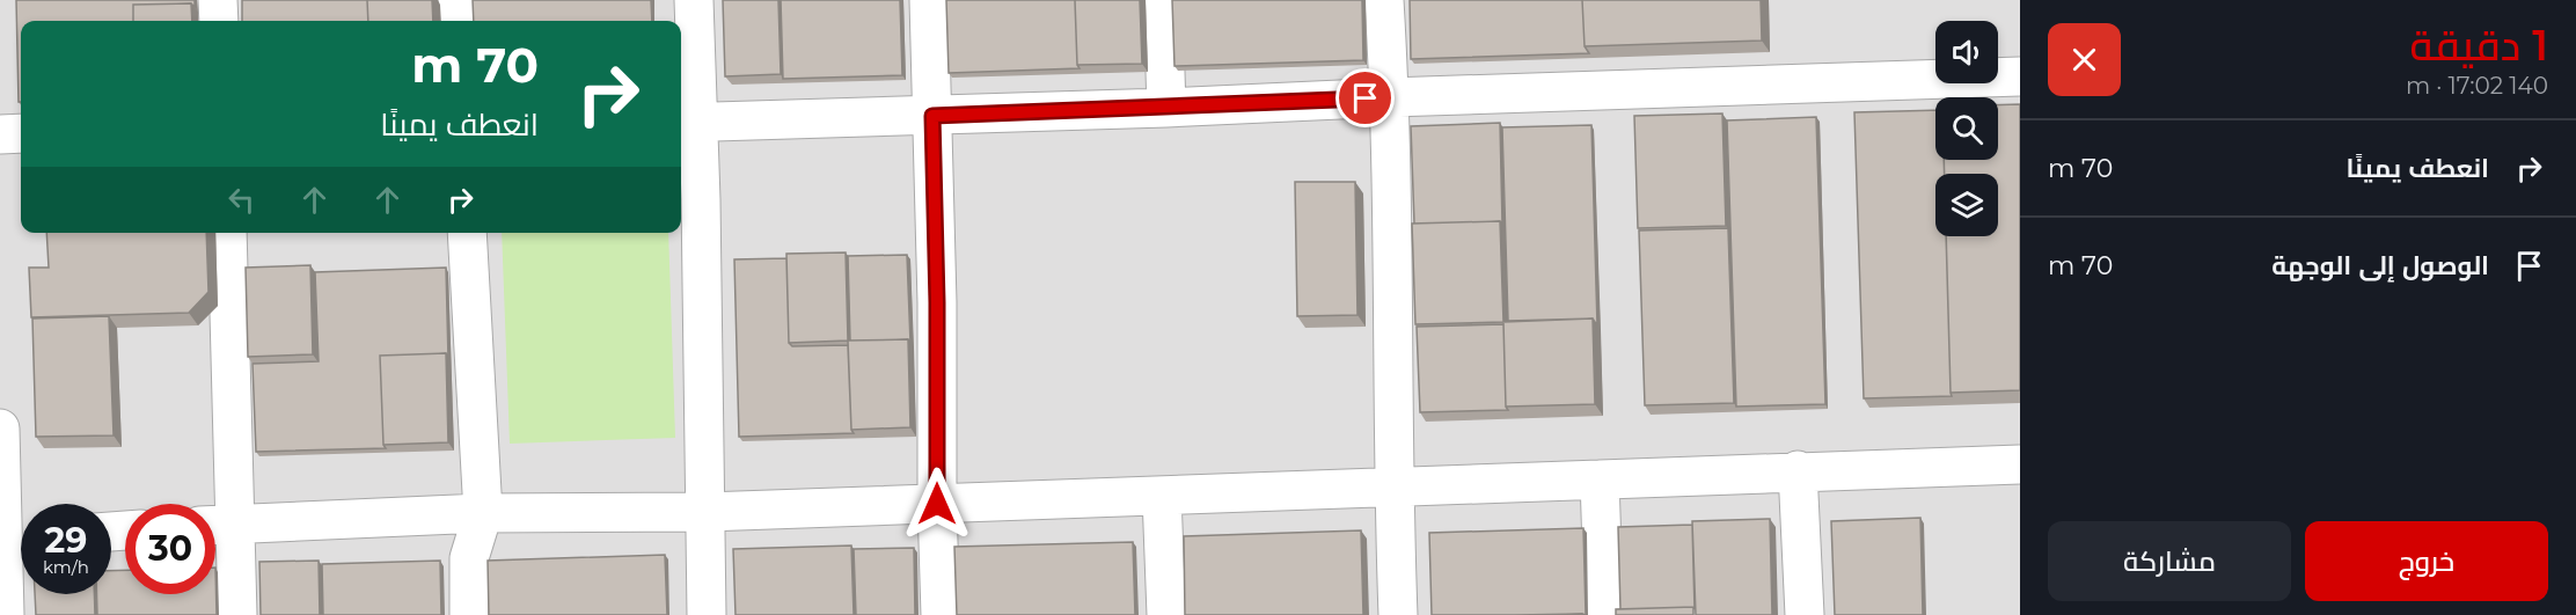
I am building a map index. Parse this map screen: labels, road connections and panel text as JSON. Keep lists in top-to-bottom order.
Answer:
{
  "page": {
    "heading": ["1 دقيقة", "140 m · 17:02"],
    "turn": ["70 m", "انعطف يمينًا"],
    "list": [
      {
        "name": "انعطف يمينًا",
        "value": "70 m"
      },
      {
        "name": "الوصول إلى الوجهة",
        "value": "70 m"
      }
    ],
    "speed": "29 km/h",
    "limit": "30",
    "buttons": ["خروج", "مشاركة"]
  }
}
